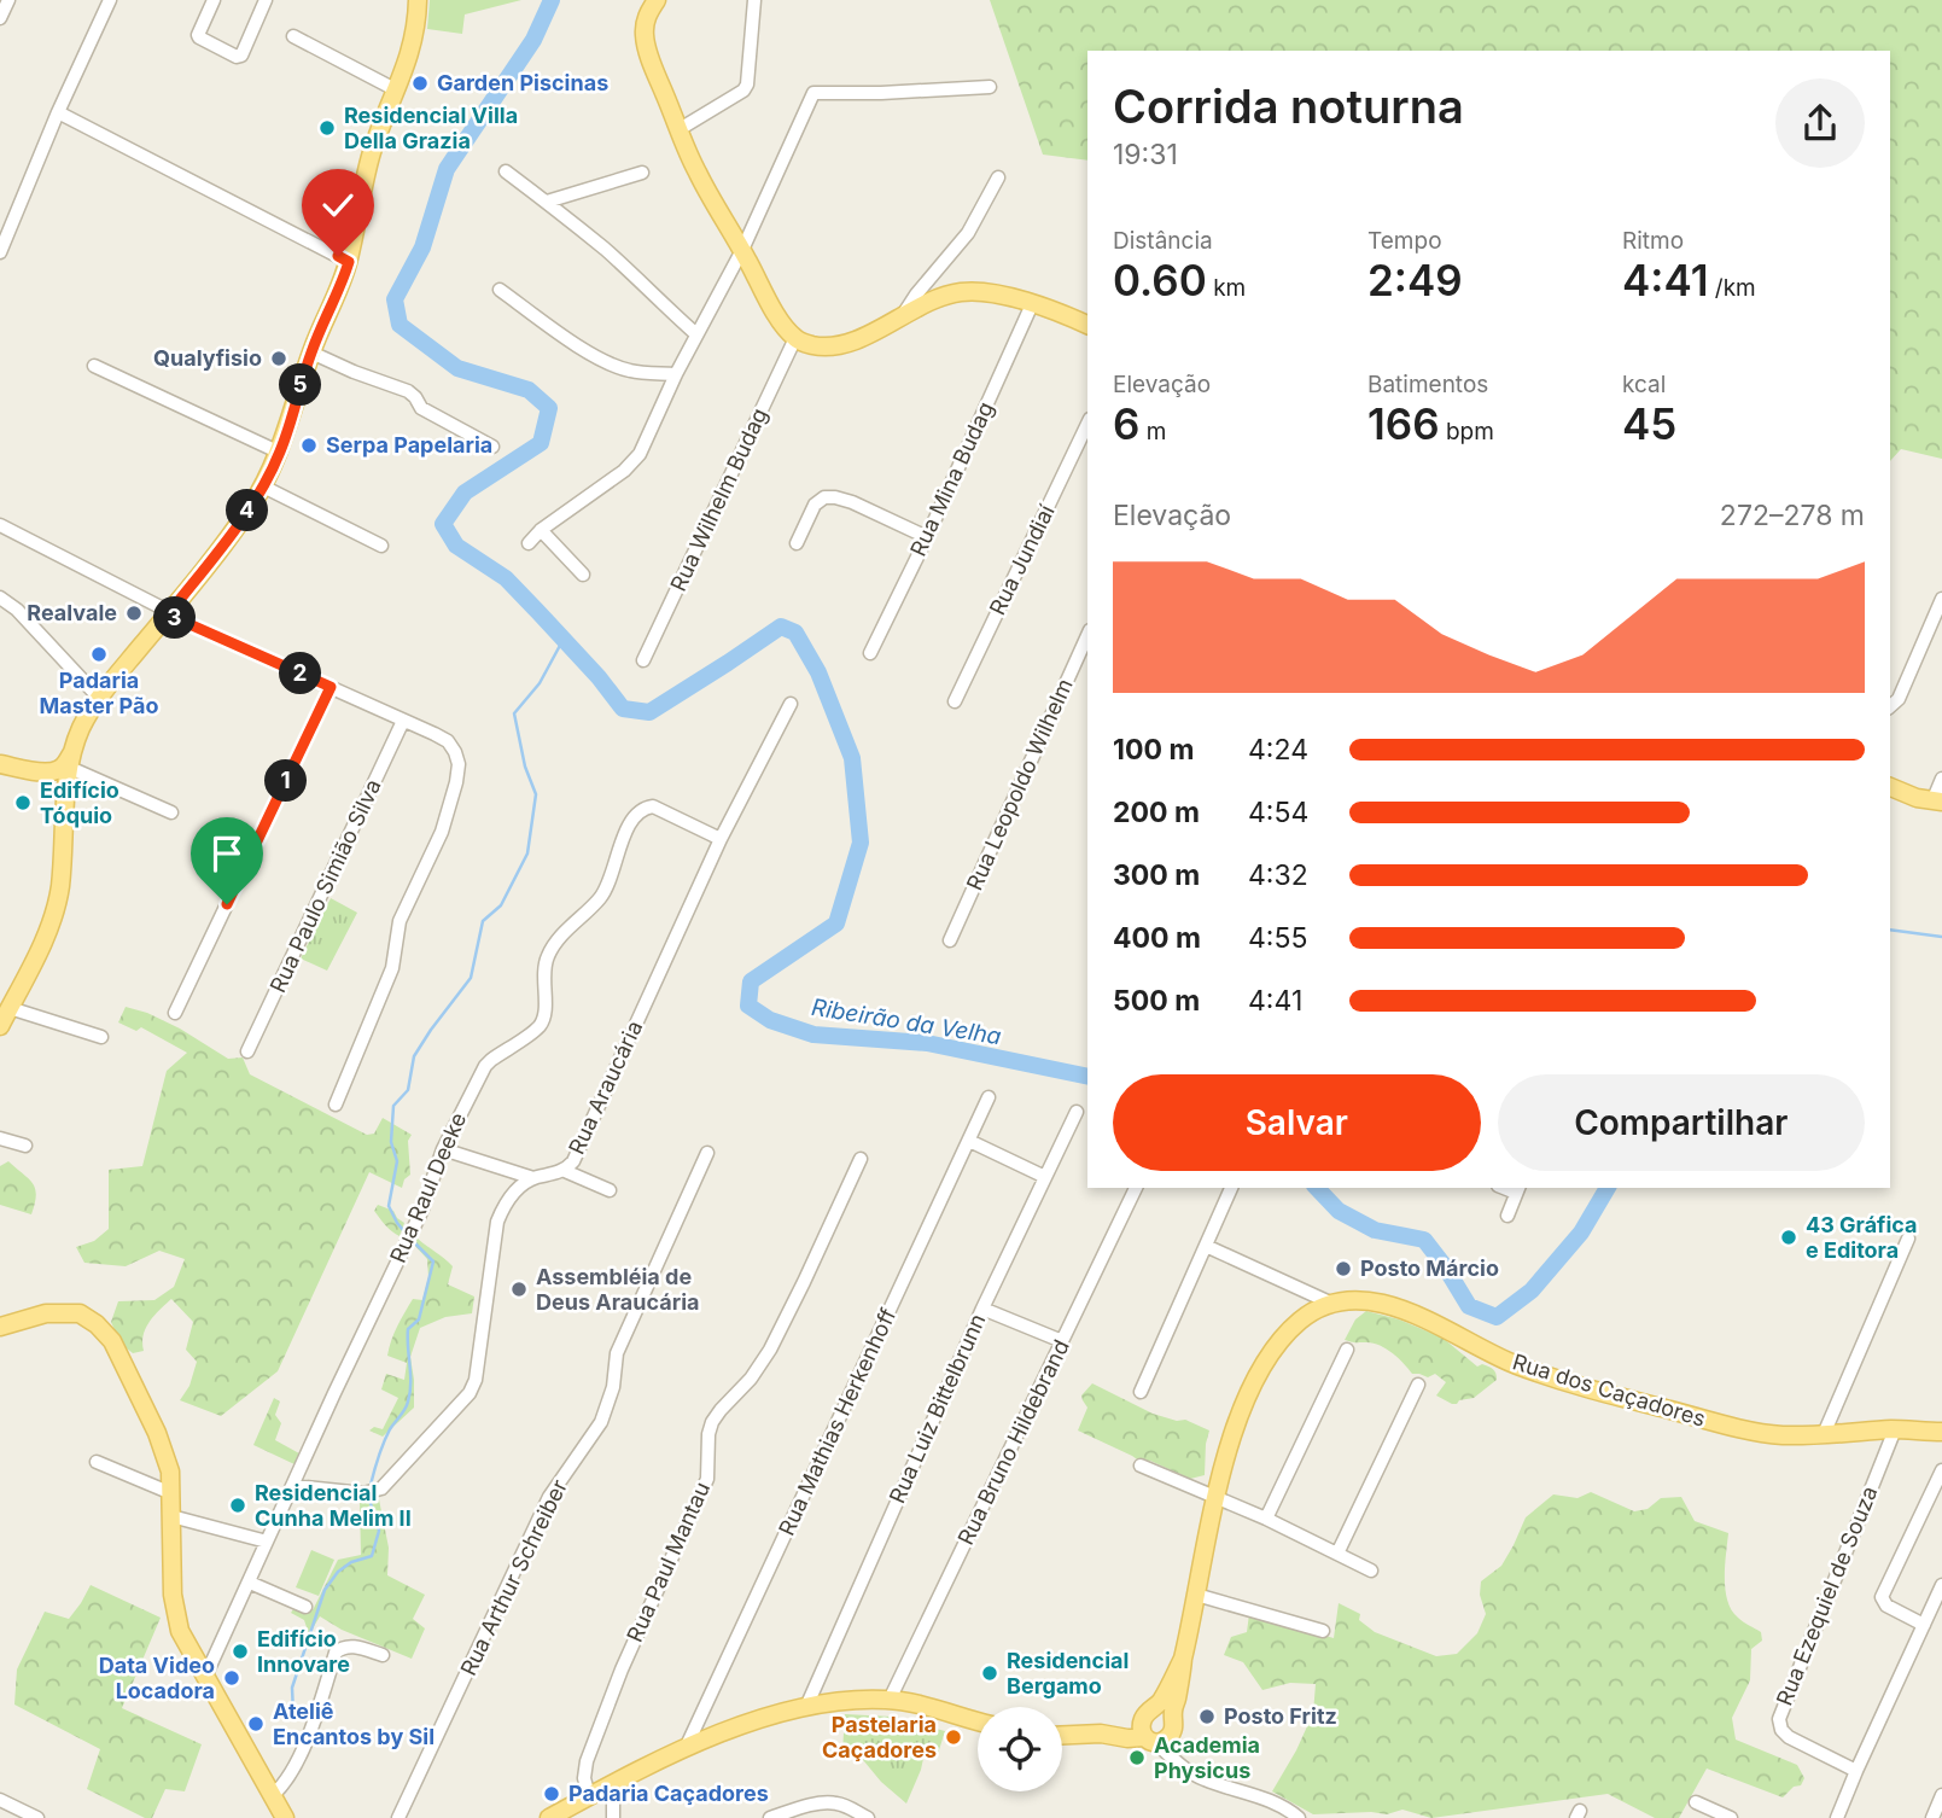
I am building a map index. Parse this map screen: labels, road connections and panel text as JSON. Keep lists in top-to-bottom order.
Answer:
{
  "streets": {
    "main road": ["Rua dos Caçadores"],
    "street": [
      "Rua Mina Budag",
      "Rua Wilhelm Budag",
      "Rua Jundiaí",
      "Rua Leopoldo Wilhelm",
      "Rua Paulo Simião Silva",
      "Rua Araucária",
      "Rua Raul Deeke",
      "Rua Luiz Bittelbrunn",
      "Rua Mathias Herkenhoff",
      "Rua Bruno Hildebrand",
      "Rua Paul Mantau",
      "Rua Arthur Schreiber",
      "Rua Ezequiel de Souza"
    ]
  },
  "crossings": [
    ["Rua Araucária", "Rua Raul Deeke"],
    ["Rua dos Caçadores", "Rua Ezequiel de Souza"]
  ],
  "water": ["Ribeirão da Velha"],
  "places": [
    "Garden Piscinas",
    "Residencial Villa Della Grazia",
    "Qualyfisio",
    "Serpa Papelaria",
    "Realvale",
    "Padaria Master Pão",
    "Edifício Tóquio",
    "43 Gráfica e Editora",
    "Posto Márcio",
    "Assembléia de Deus Araucária",
    "Residencial Cunha Melim II",
    "Edifício Innovare",
    "Residencial Bergamo",
    "Data Video Locadora",
    "Posto Fritz",
    "Ateliê Encantos by Sil",
    "Pastelaria Caçadores",
    "Academia Physicus",
    "Padaria Caçadores"
  ],
  "page": {
    "heading": ["Corrida noturna", "19:31"],
    "stats": [
      ["Distância", "0.60 km"],
      ["Tempo", "2:49"],
      ["Ritmo", "4:41 /km"],
      ["Elevação", "6 m"],
      ["Batimentos", "166 bpm"],
      ["kcal", "45"]
    ],
    "pins": [
      "5",
      "4",
      "3",
      "2",
      "1"
    ],
    "chart": ["Elevação", "272–278 m"],
    "list": [
      {
        "name": "100 m",
        "note": "4:24"
      },
      {
        "name": "200 m",
        "note": "4:54"
      },
      {
        "name": "300 m",
        "note": "4:32"
      },
      {
        "name": "400 m",
        "note": "4:55"
      },
      {
        "name": "500 m",
        "note": "4:41"
      }
    ],
    "buttons": ["Salvar", "Compartilhar"]
  }
}
